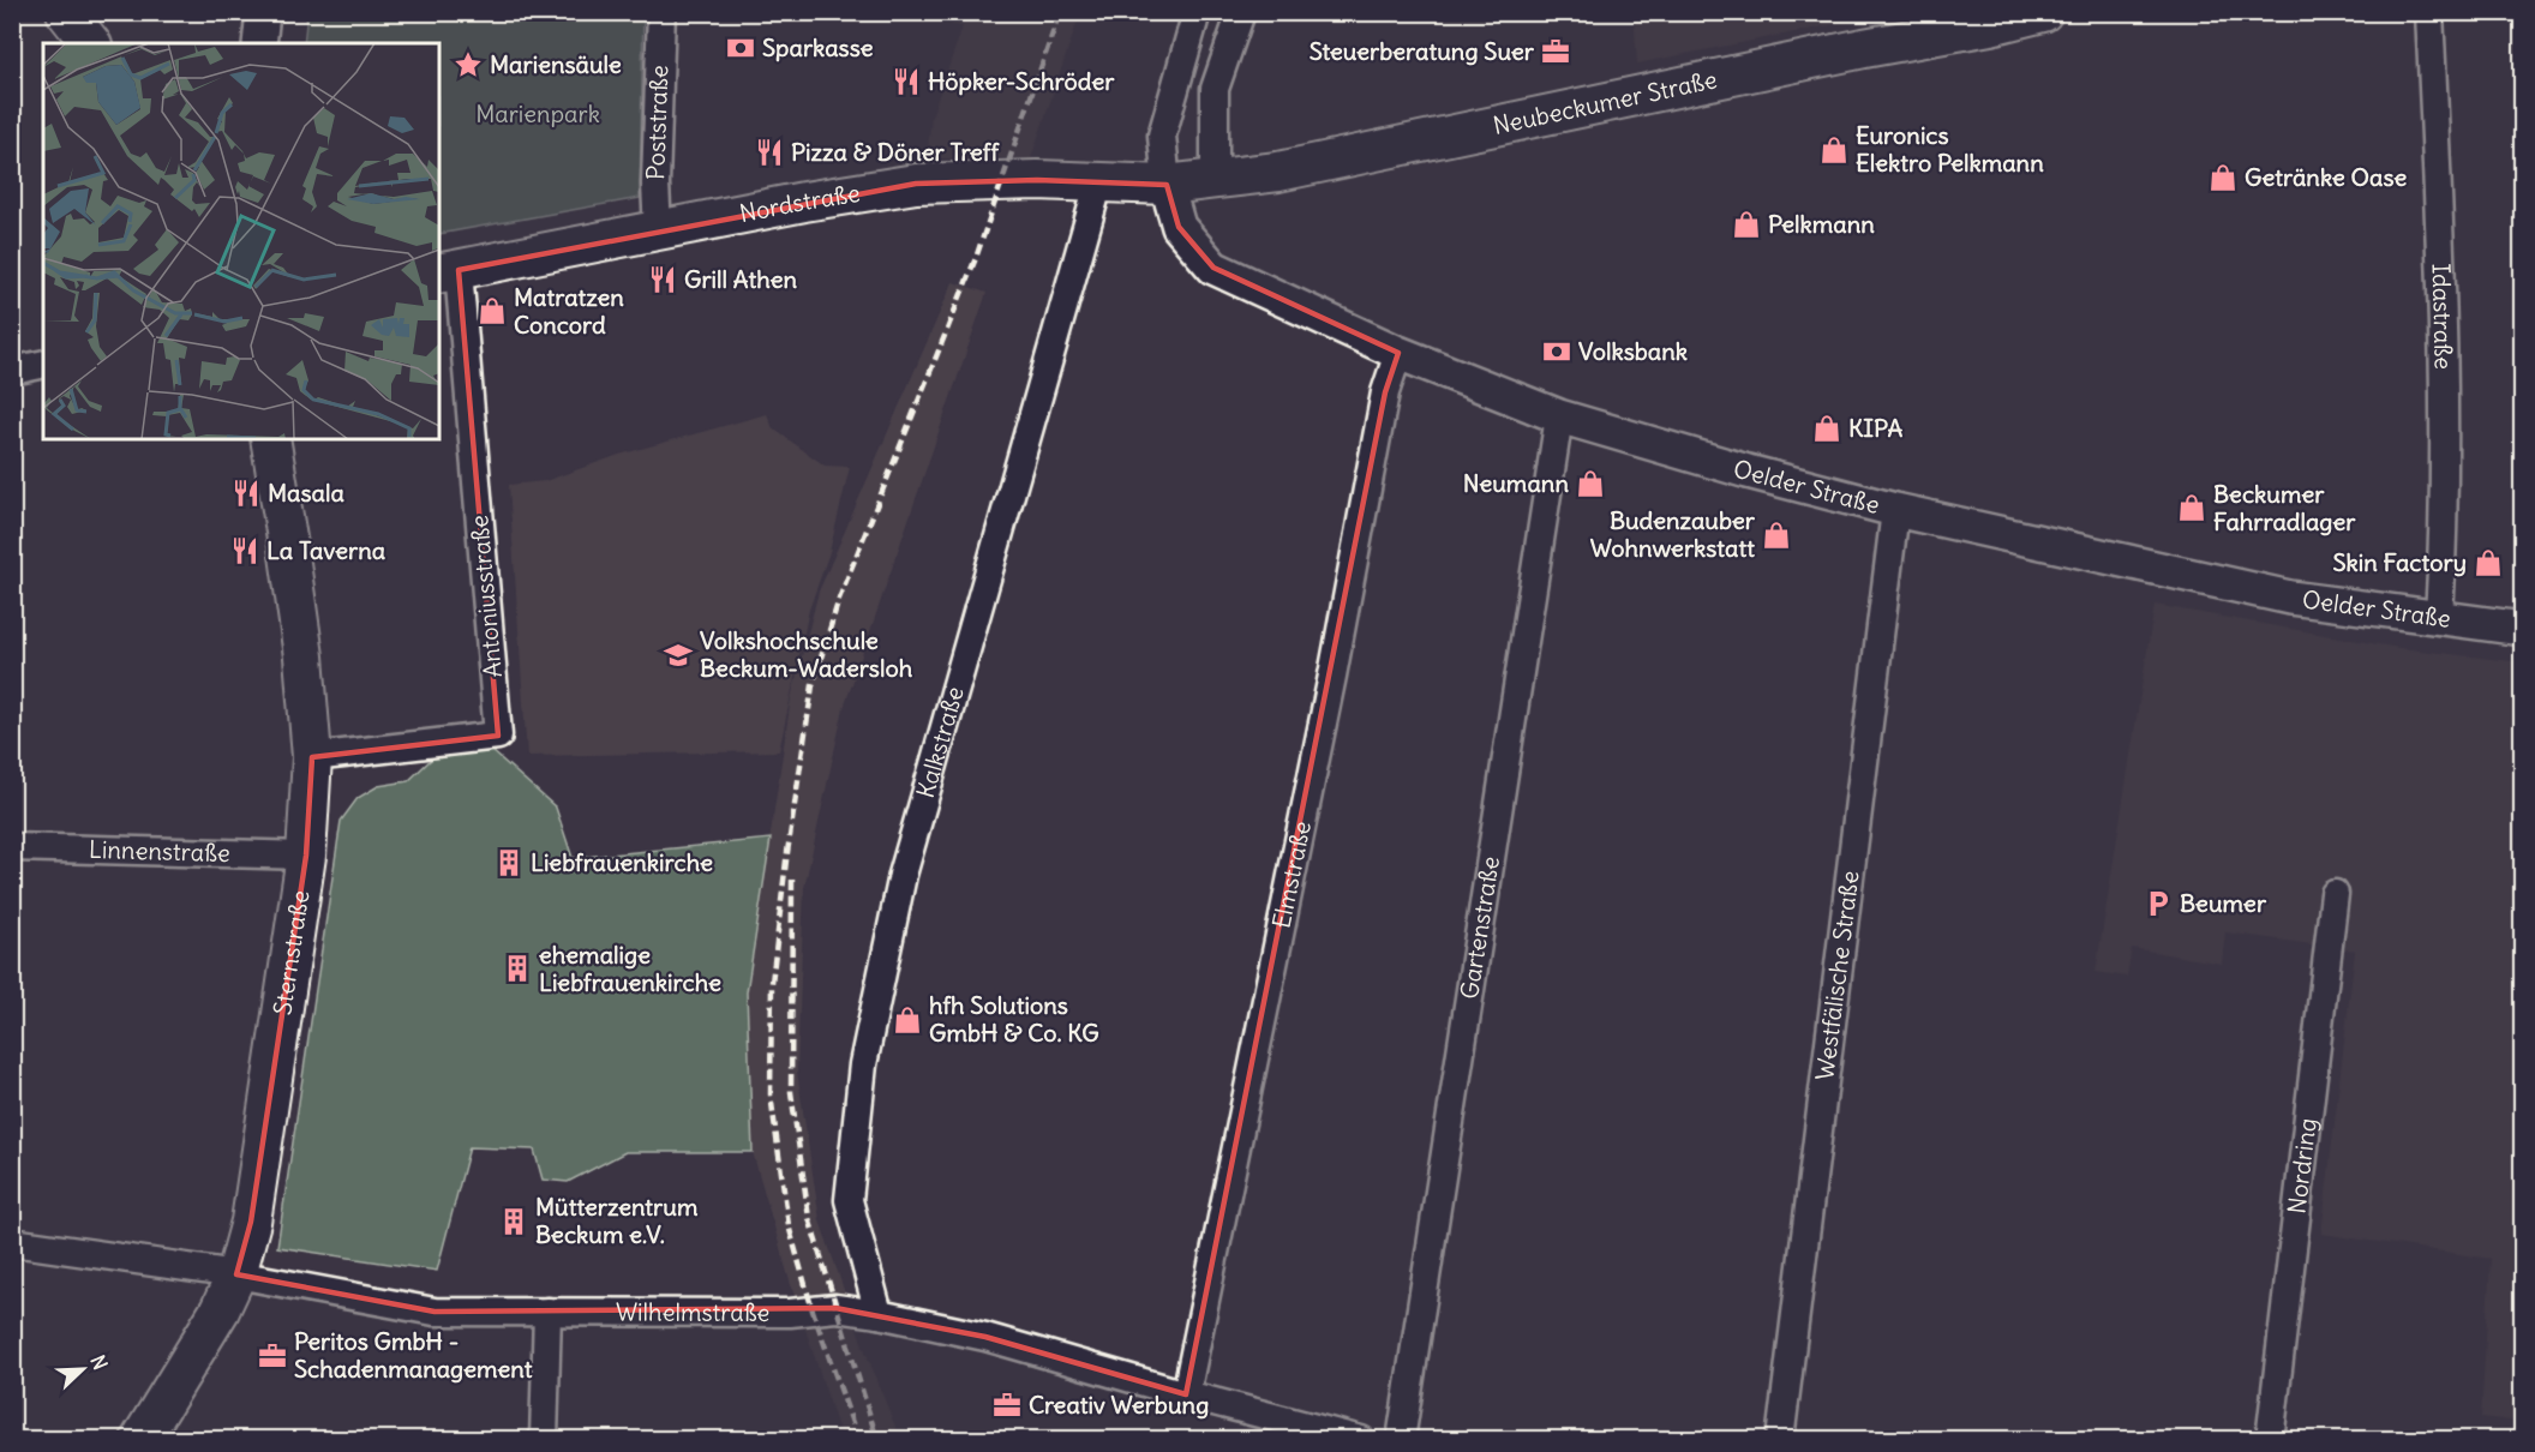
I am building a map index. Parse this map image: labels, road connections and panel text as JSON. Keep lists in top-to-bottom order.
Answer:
{
  "streets": {
    "main road": ["Neubeckumer Straße", "Nordstraße", "Sternstraße"],
    "street": [
      "Poststraße",
      "Idastraße",
      "Oelder Straße",
      "Antoniusstraße",
      "Kalkstraße",
      "Linnenstraße",
      "Elmstraße",
      "Gartenstraße",
      "Westfälische Straße",
      "Nordring",
      "Wilhelmstraße"
    ]
  },
  "crossings": [
    ["Neubeckumer Straße", "Nordstraße"],
    ["Neubeckumer Straße", "Oelder Straße"],
    ["Poststraße", "Nordstraße"],
    ["Nordstraße", "Oelder Straße"],
    ["Nordstraße", "Antoniusstraße"],
    ["Nordstraße", "Kalkstraße"],
    ["Idastraße", "Oelder Straße"],
    ["Oelder Straße", "Elmstraße"],
    ["Oelder Straße", "Gartenstraße"],
    ["Oelder Straße", "Westfälische Straße"],
    ["Antoniusstraße", "Sternstraße"],
    ["Kalkstraße", "Wilhelmstraße"],
    ["Linnenstraße", "Sternstraße"],
    ["Elmstraße", "Wilhelmstraße"],
    ["Sternstraße", "Wilhelmstraße"]
  ],
  "parks": ["Marienpark"],
  "places": {
    "bank": ["Sparkasse", "Volksbank"],
    "office": ["Steuerberatung Suer", "Peritos GmbH - Schadenmanagement", "Creativ Werbung"],
    "place": ["Mariensäule"],
    "restaurant": [
      "Höpker-Schröder",
      "Pizza & Döner Treff",
      "Grill Athen",
      "Masala",
      "La Taverna"
    ],
    "shop": [
      "Euronics Elektro Pelkmann",
      "Getränke Oase",
      "Pelkmann",
      "Matratzen Concord",
      "KIPA",
      "Neumann",
      "Beckumer Fahrradlager",
      "Budenzauber Wohnwerkstatt",
      "Skin Factory",
      "hfh Solutions GmbH & Co. KG"
    ],
    "school or university": ["Volkshochschule Beckum-Wadersloh"],
    "building": ["Liebfrauenkirche", "ehemalige Liebfrauenkirche", "Mütterzentrum Beckum e.V."],
    "parking": ["Beumer"]
  },
  "north": "top right"
}
